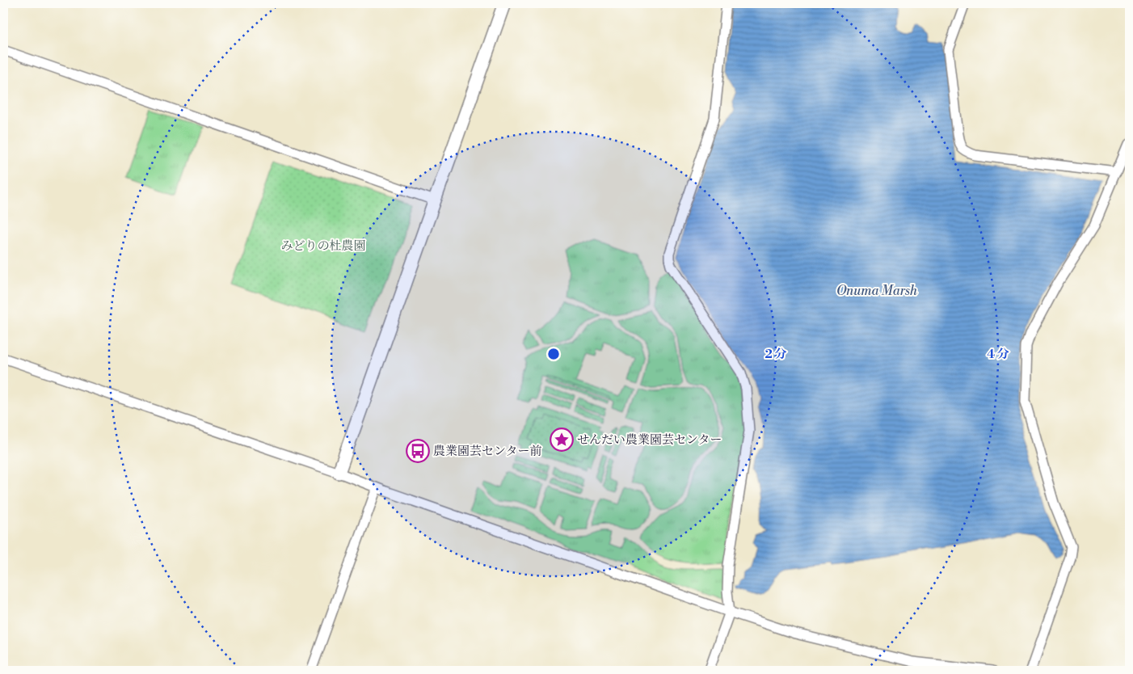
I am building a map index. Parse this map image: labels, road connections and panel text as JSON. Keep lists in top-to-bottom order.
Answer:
{
  "water": ["Onuma Marsh"],
  "parks": ["みどりの杜農園"],
  "places": {
    "place": ["せんだい農業園芸センター"],
    "bus stop": ["農業園芸センター前"]
  },
  "rings": ["2 分", "4 分"]
}
